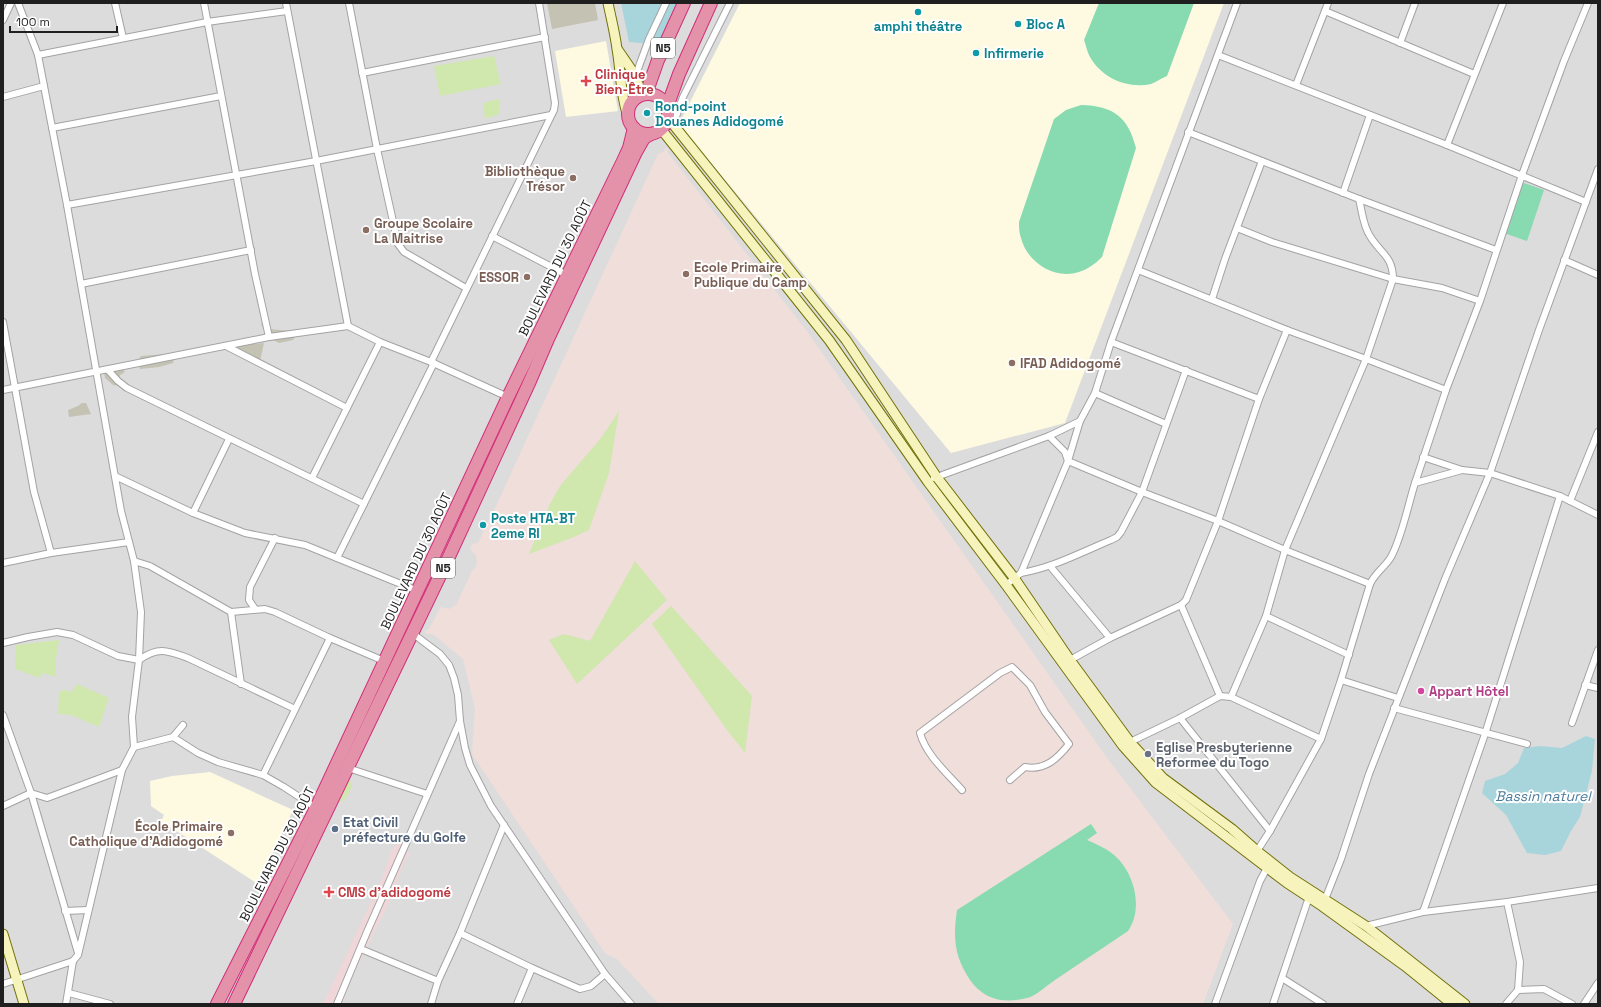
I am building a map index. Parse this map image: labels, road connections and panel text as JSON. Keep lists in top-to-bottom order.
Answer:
{
  "streets": {
    "highway": ["N5", "BOULEVARD DU 30 AOÛT"]
  },
  "crossings": [
    ["N5", "BOULEVARD DU 30 AOÛT"]
  ],
  "water": ["Bassin naturel"],
  "places": {
    "other": [
      "amphi théâtre",
      "Bloc A",
      "Infirmerie",
      "Rond-point Douanes Adidogomé",
      "Bibliothèque Trésor",
      "Groupe Scolaire La Maitrise",
      "Ecole Primaire Publique du Camp",
      "ESSOR",
      "IFAD Adidogomé",
      "Poste HTA-BT 2eme RI",
      "Appart Hôtel",
      "Eglise Presbyterienne Reformee du Togo",
      "Etat Civil préfecture du Golfe",
      "École Primaire Catholique d'Adidogomé"
    ],
    "health": ["Clinique Bien-Être", "CMS d'adidogomé"]
  },
  "scale_bar": "100 m"
}
